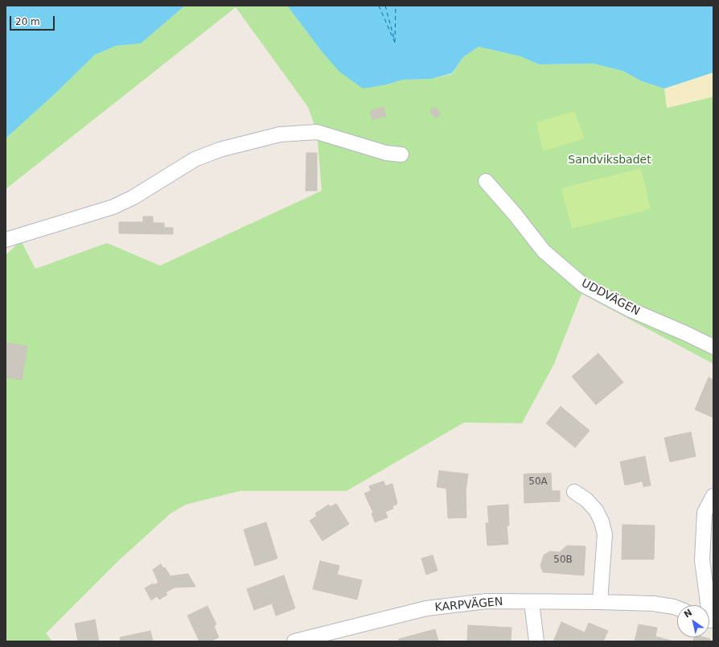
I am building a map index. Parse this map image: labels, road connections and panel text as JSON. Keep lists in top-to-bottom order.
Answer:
{
  "streets": {
    "street": ["UDDVÄGEN", "KARPVÄGEN"]
  },
  "parks": ["Sandviksbadet"],
  "house_numbers": ["50A", "50B"],
  "scale_bar": "20 m",
  "north": "top left"
}
